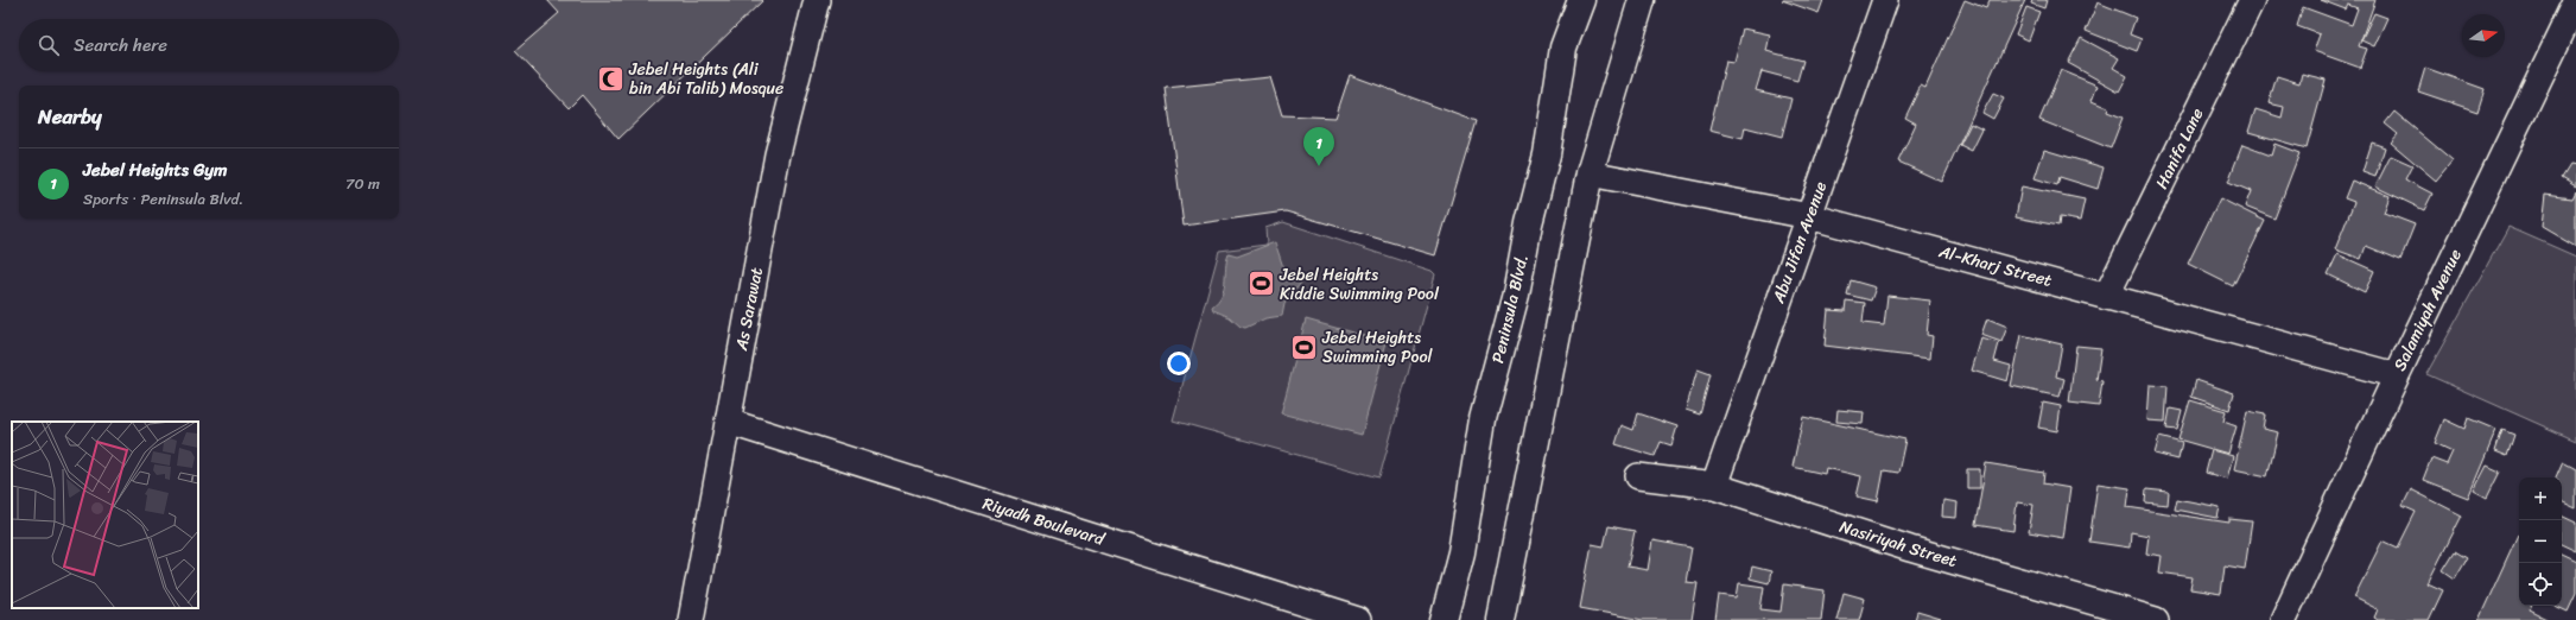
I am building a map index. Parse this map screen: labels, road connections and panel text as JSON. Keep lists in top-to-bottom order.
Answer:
{
  "streets": {
    "main road": ["Peninsula Blvd."],
    "street": [
      "Hanifa Lane",
      "Abu Jifan Avenue",
      "Al-Kharj Street",
      "As Sarawat",
      "Salamiyah Avenue",
      "Riyadh Boulevard",
      "Nasiriyah Street"
    ]
  },
  "crossings": [
    ["Hanifa Lane", "Al-Kharj Street"],
    ["Abu Jifan Avenue", "Al-Kharj Street"],
    ["Abu Jifan Avenue", "Nasiriyah Street"],
    ["Al-Kharj Street", "Salamiyah Avenue"],
    ["As Sarawat", "Riyadh Boulevard"]
  ],
  "places": {
    "mosque": ["Jebel Heights (Ali bin Abi Talib) Mosque"],
    "sports": ["Jebel Heights Kiddie Swimming Pool", "Jebel Heights Swimming Pool"]
  },
  "north": "right",
  "page": {
    "search": "Search here",
    "heading": "Nearby",
    "pins": "1",
    "list": [
      {
        "mark": "1",
        "name": "Jebel Heights Gym",
        "note": "Sports · Peninsula Blvd.",
        "value": "70 m"
      }
    ],
    "map_buttons": ["+", "−"]
  }
}
